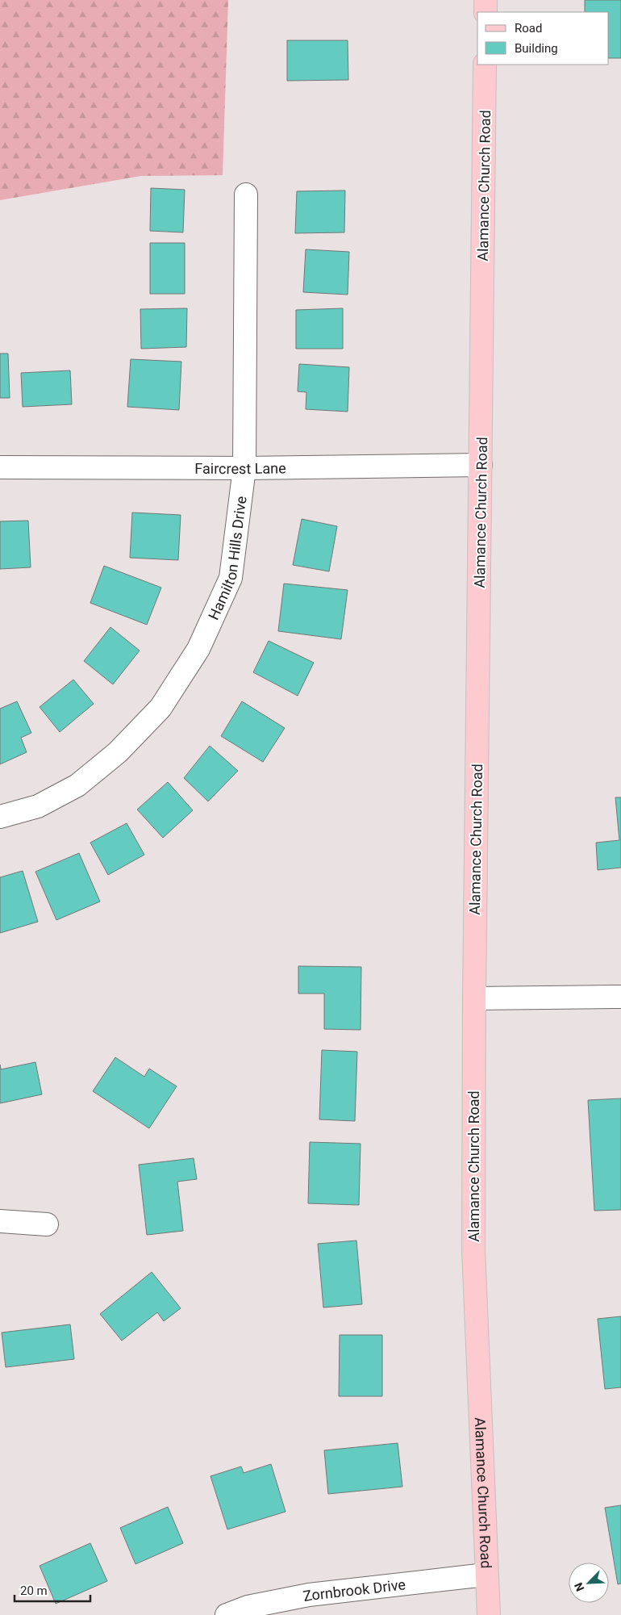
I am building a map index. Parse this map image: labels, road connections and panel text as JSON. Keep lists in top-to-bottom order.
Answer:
{
  "streets": {
    "main road": ["Alamance Church Road"],
    "street": ["Faircrest Lane", "Hamilton Hills Drive", "Zornbrook Drive"]
  },
  "crossings": [
    ["Alamance Church Road", "Faircrest Lane"],
    ["Alamance Church Road", "Zornbrook Drive"],
    ["Faircrest Lane", "Hamilton Hills Drive"]
  ],
  "legend": ["Road", "Building"],
  "scale_bar": "20 m",
  "north": "bottom left"
}
